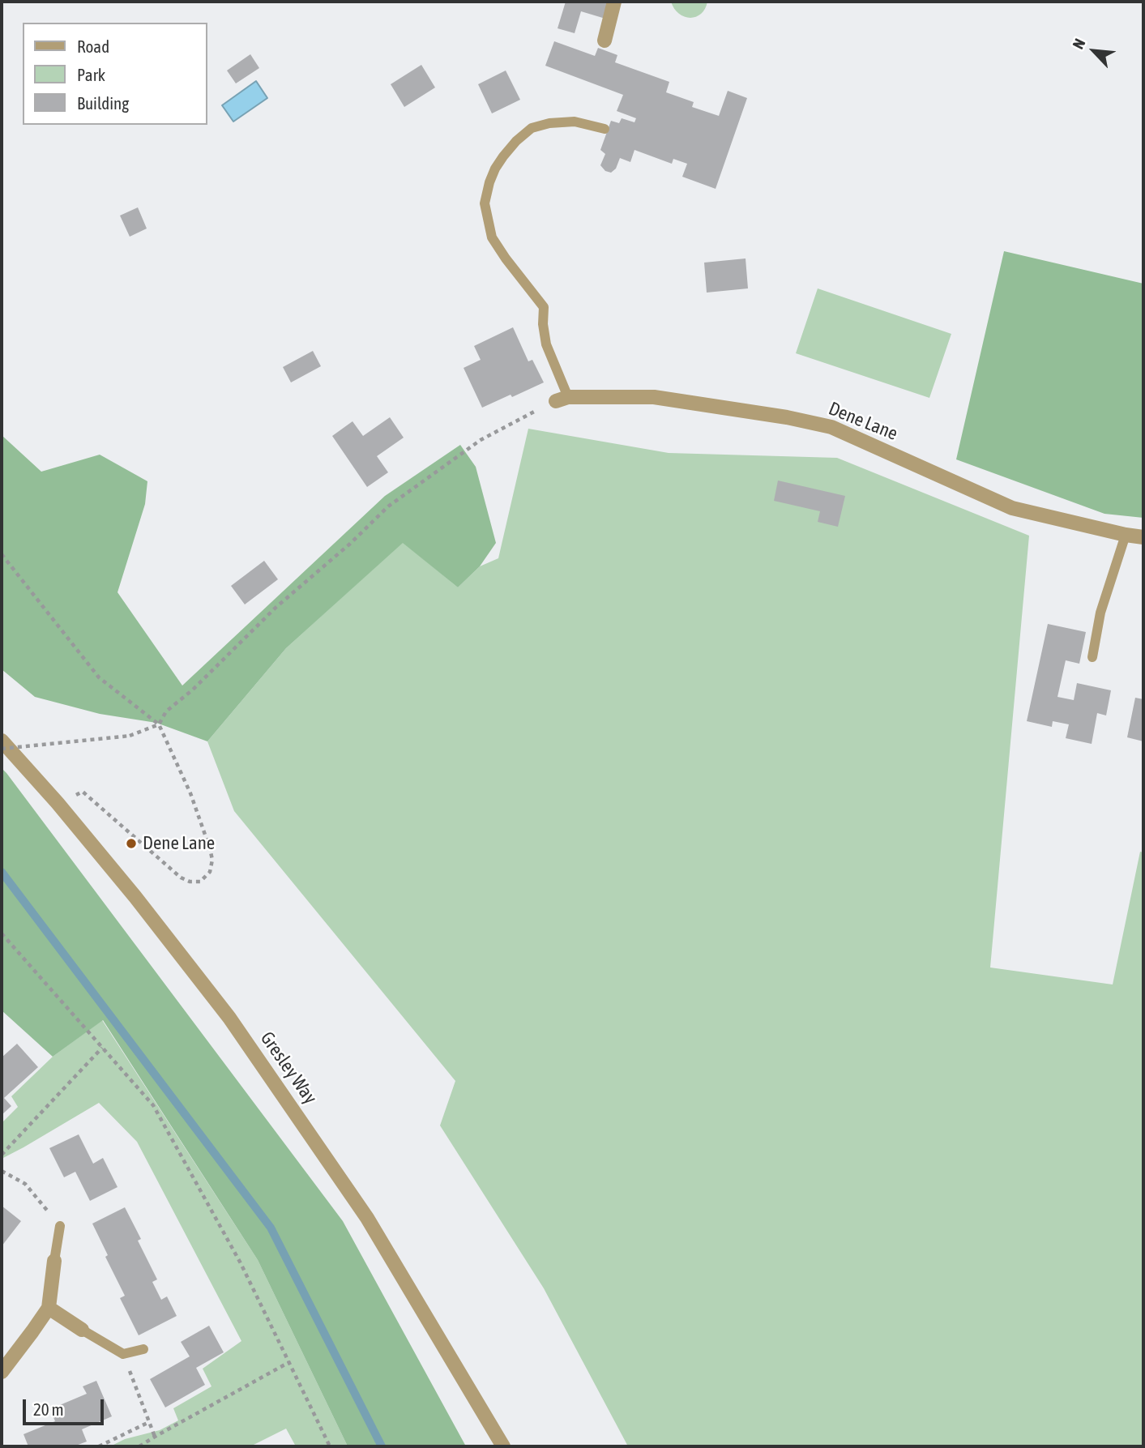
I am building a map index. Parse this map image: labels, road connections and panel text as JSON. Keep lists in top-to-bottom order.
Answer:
{
  "streets": {
    "street": ["Dene Lane", "Gresley Way"]
  },
  "places": ["Dene Lane"],
  "legend": ["Road", "Park", "Building"],
  "scale_bar": "20 m",
  "north": "top left"
}
